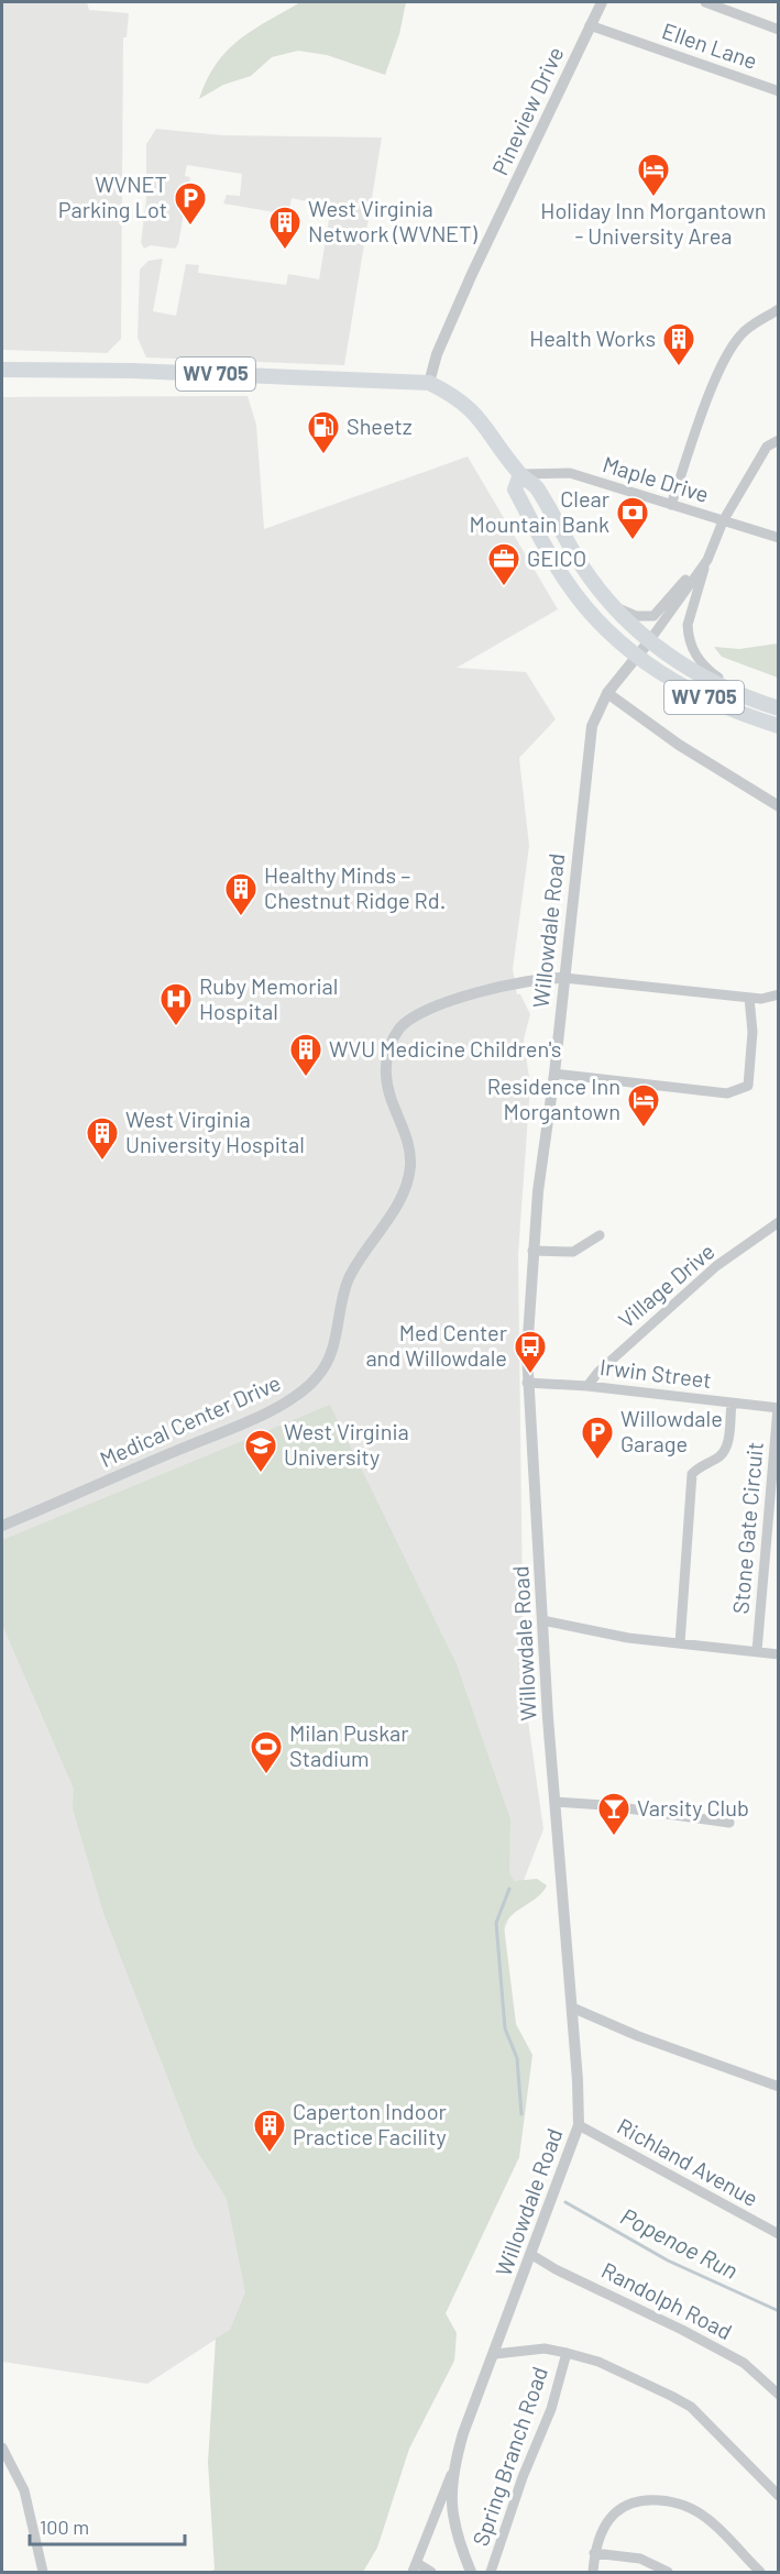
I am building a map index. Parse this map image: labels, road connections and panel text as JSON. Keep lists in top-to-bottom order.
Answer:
{
  "streets": {
    "main road": ["WV 705"],
    "street": [
      "Ellen Lane",
      "Pineview Drive",
      "Maple Drive",
      "Willowdale Road",
      "Village Drive",
      "Irwin Street",
      "Medical Center Drive",
      "Stone Gate Circuit",
      "Richland Avenue",
      "Randolph Road",
      "Spring Branch Road"
    ]
  },
  "crossings": [
    ["Ellen Lane", "Pineview Drive"],
    ["Pineview Drive", "WV 705"],
    ["WV 705", "Maple Drive"],
    ["WV 705", "Willowdale Road"],
    ["Willowdale Road", "Irwin Street"],
    ["Willowdale Road", "Medical Center Drive"],
    ["Willowdale Road", "Richland Avenue"],
    ["Willowdale Road", "Randolph Road"],
    ["Village Drive", "Irwin Street"],
    ["Irwin Street", "Stone Gate Circuit"]
  ],
  "water": ["Popenoe Run"],
  "places": {
    "hotel": ["Holiday Inn Morgantown - University Area", "Residence Inn Morgantown"],
    "parking": ["WVNET Parking Lot", "Willowdale Garage"],
    "building": [
      "West Virginia Network (WVNET)",
      "Health Works",
      "Healthy Minds – Chestnut Ridge Rd.",
      "WVU Medicine Children's",
      "West Virginia University Hospital",
      "Caperton Indoor Practice Facility"
    ],
    "fuel station": ["Sheetz"],
    "bank": ["Clear Mountain Bank"],
    "office": ["GEICO"],
    "hospital": ["Ruby Memorial Hospital"],
    "bus stop": ["Med Center and Willowdale"],
    "school or university": ["West Virginia University"],
    "sports": ["Milan Puskar Stadium"],
    "bar": ["Varsity Club"]
  },
  "scale_bar": "100 m"
}
